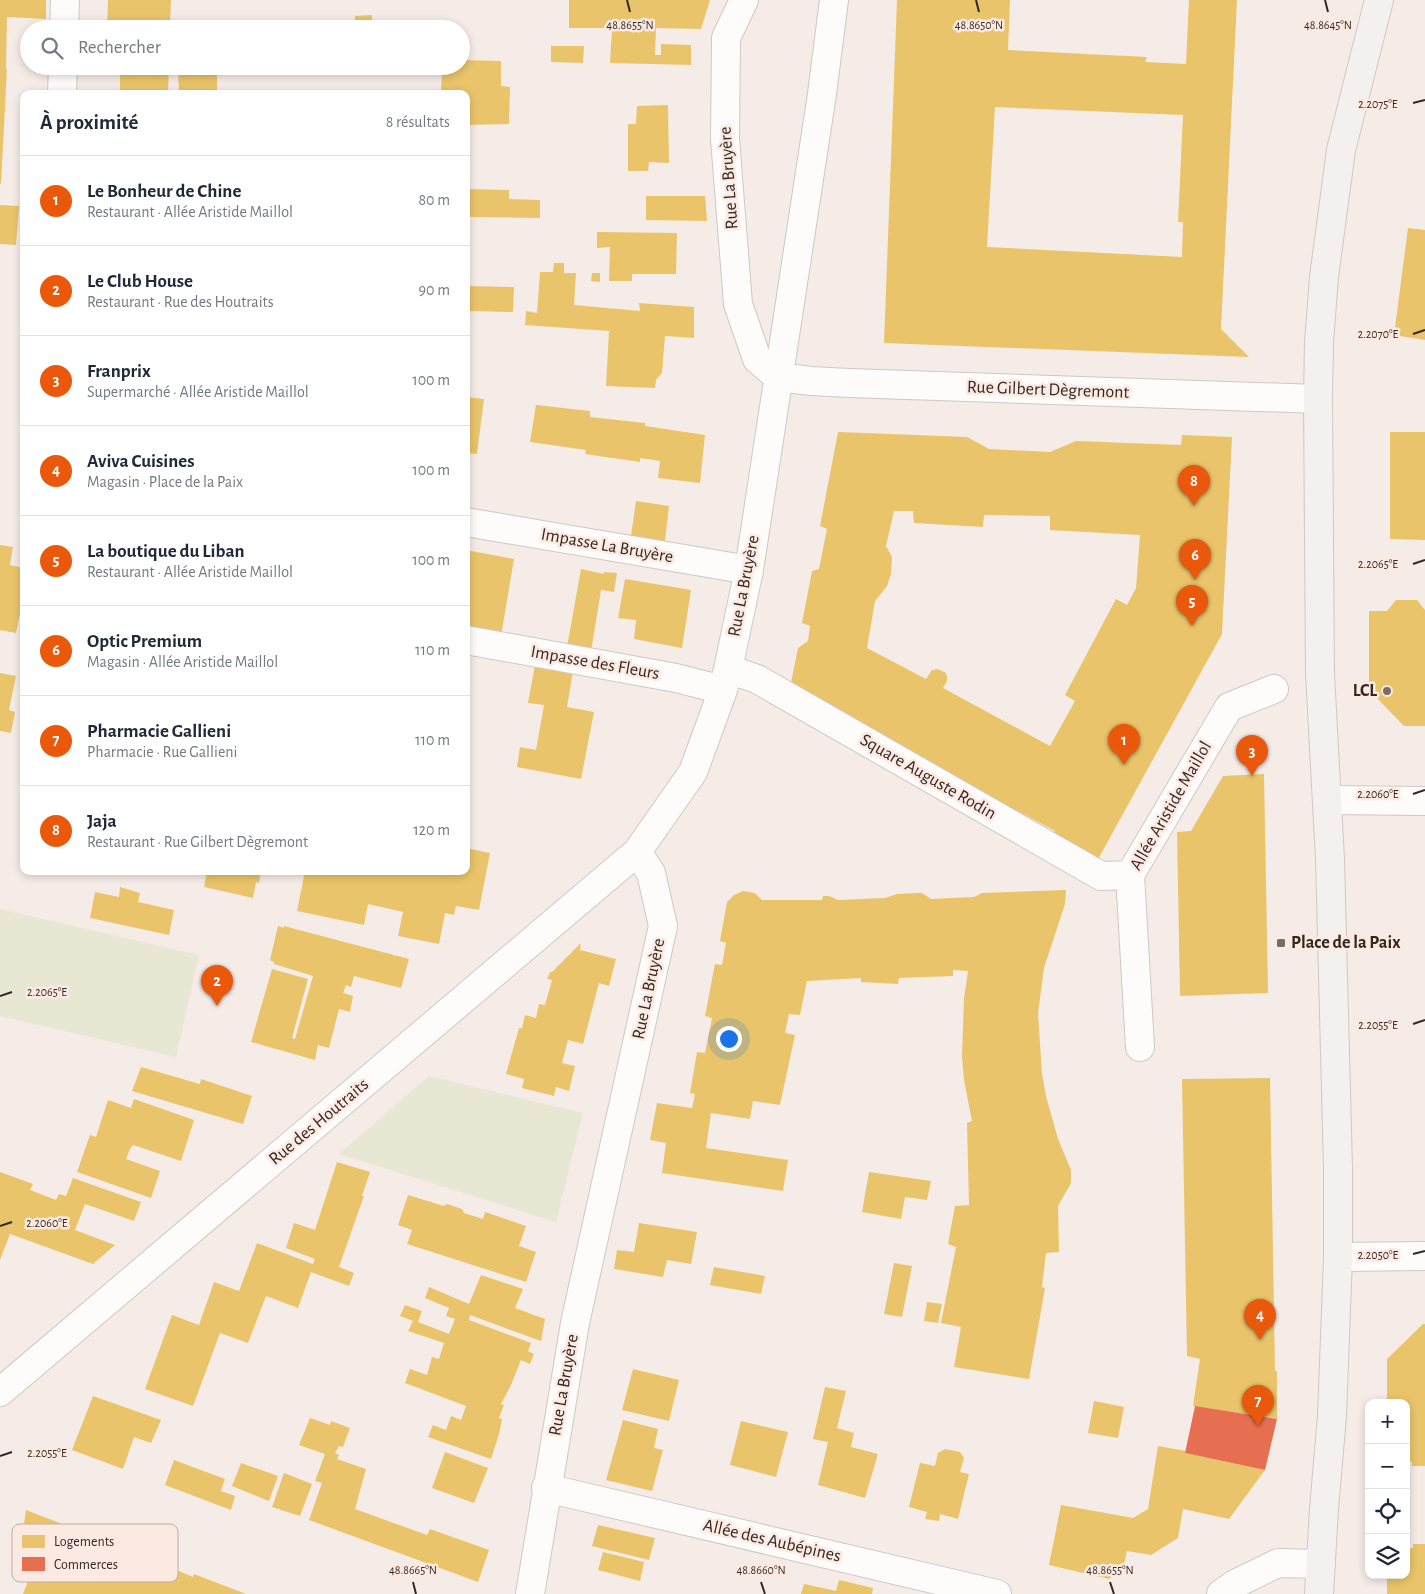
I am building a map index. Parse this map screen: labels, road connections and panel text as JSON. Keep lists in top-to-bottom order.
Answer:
{
  "streets": {
    "street": [
      "Rue La Bruyère",
      "Rue Gilbert Dègremont",
      "Impasse La Bruyère",
      "Impasse des Fleurs",
      "Square Auguste Rodin",
      "Allée Aristide Maillol",
      "Rue des Houtraits",
      "Allée des Aubépines"
    ]
  },
  "crossings": [
    ["Rue La Bruyère", "Rue Gilbert Dègremont"],
    ["Rue La Bruyère", "Impasse La Bruyère"],
    ["Rue La Bruyère", "Impasse des Fleurs"],
    ["Rue La Bruyère", "Square Auguste Rodin"],
    ["Rue La Bruyère", "Rue des Houtraits"],
    ["Rue La Bruyère", "Allée des Aubépines"],
    ["Impasse des Fleurs", "Square Auguste Rodin"],
    ["Square Auguste Rodin", "Allée Aristide Maillol"]
  ],
  "places": {
    "other": ["LCL"],
    "transit": ["Place de la Paix"]
  },
  "legend": ["Logements", "Commerces"],
  "page": {
    "search": "Rechercher",
    "heading": ["À proximité", "8 résultats"],
    "list": [
      {
        "mark": "1",
        "name": "Le Bonheur de Chine",
        "note": "Restaurant · Allée Aristide Maillol",
        "value": "80 m"
      },
      {
        "mark": "2",
        "name": "Le Club House",
        "note": "Restaurant · Rue des Houtraits",
        "value": "90 m"
      },
      {
        "mark": "3",
        "name": "Franprix",
        "note": "Supermarché · Allée Aristide Maillol",
        "value": "100 m"
      },
      {
        "mark": "4",
        "name": "Aviva Cuisines",
        "note": "Magasin · Place de la Paix",
        "value": "100 m"
      },
      {
        "mark": "5",
        "name": "La boutique du Liban",
        "note": "Restaurant · Allée Aristide Maillol",
        "value": "100 m"
      },
      {
        "mark": "6",
        "name": "Optic Premium",
        "note": "Magasin · Allée Aristide Maillol",
        "value": "110 m"
      },
      {
        "mark": "7",
        "name": "Pharmacie Gallieni",
        "note": "Pharmacie · Rue Gallieni",
        "value": "110 m"
      },
      {
        "mark": "8",
        "name": "Jaja",
        "note": "Restaurant · Rue Gilbert Dègremont",
        "value": "120 m"
      }
    ],
    "pins": [
      "8",
      "6",
      "5",
      "1",
      "3",
      "2",
      "4",
      "7"
    ],
    "map_buttons": ["+", "−"]
  },
  "coordinates": [
    "48.8655°N",
    "48.8650°N",
    "48.8645°N",
    "2.2075°E",
    "2.2070°E",
    "2.2065°E",
    "2.2060°E",
    "2.2055°E",
    "2.2050°E",
    "48.8665°N",
    "48.8660°N"
  ]
}
